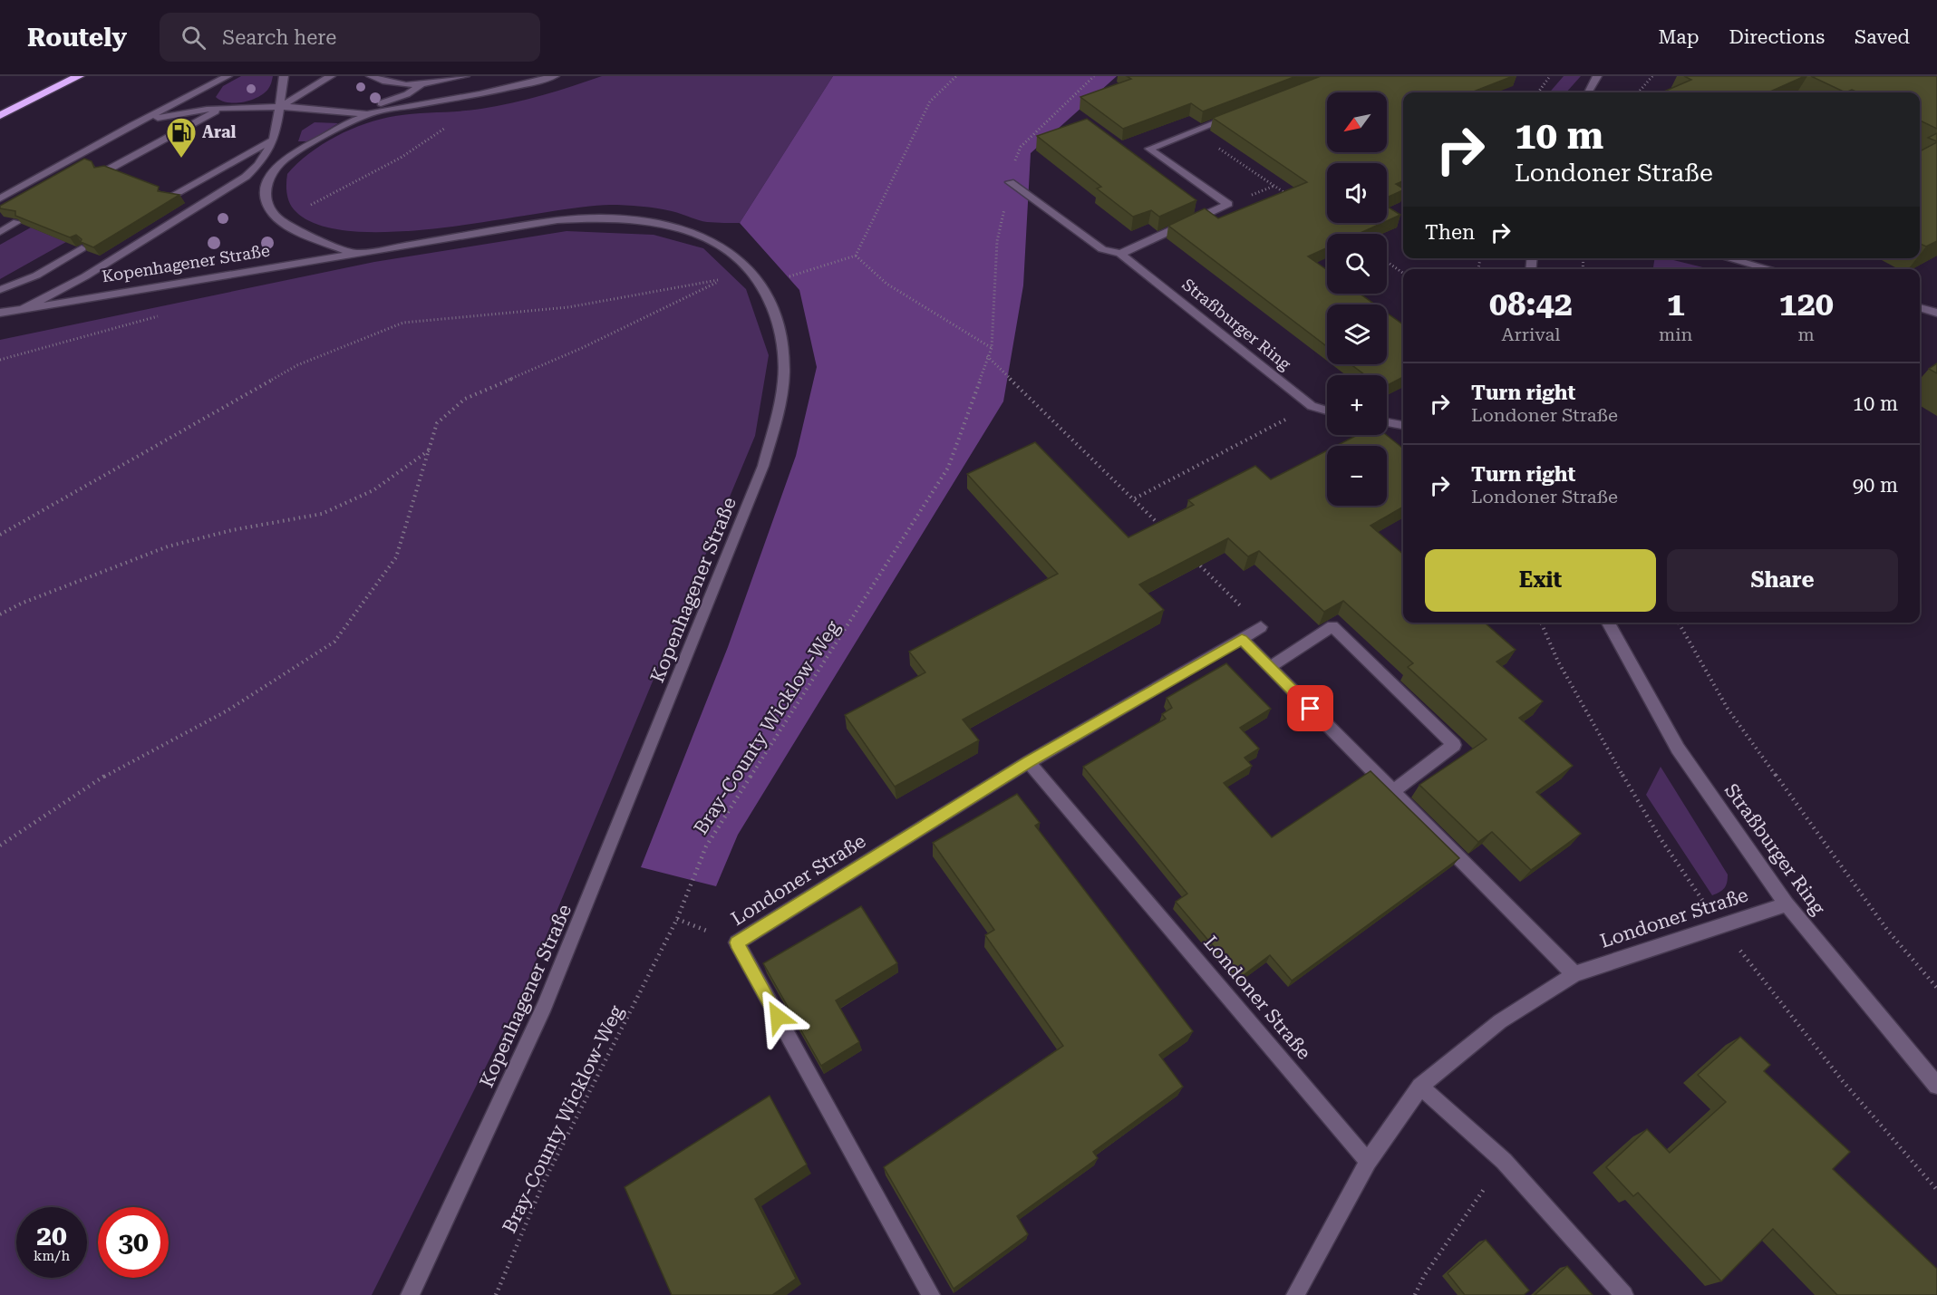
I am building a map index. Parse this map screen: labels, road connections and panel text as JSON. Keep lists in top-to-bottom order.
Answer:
{
  "streets": {
    "street": ["Kopenhagener Straße", "Straßburger Ring", "Londoner Straße"],
    "path": ["Bray-County Wicklow-Weg"]
  },
  "crossings": [
    ["Straßburger Ring", "Bray-County Wicklow-Weg"],
    ["Straßburger Ring", "Londoner Straße"]
  ],
  "places": {
    "fuel station": ["Aral"]
  },
  "north": "bottom left",
  "page": {
    "header": "Routely",
    "search": "Search here",
    "nav": ["Map", "Directions", "Saved"],
    "map_buttons": ["+", "−"],
    "turn": ["10 m", "Londoner Straße"],
    "then": "Then",
    "eta": [
      "08:42",
      "Arrival",
      "1",
      "min",
      "120",
      "m"
    ],
    "list": [
      {
        "name": "Turn right",
        "note": "Londoner Straße",
        "value": "10 m"
      },
      {
        "name": "Turn right",
        "note": "Londoner Straße",
        "value": "90 m"
      }
    ],
    "buttons": ["Exit", "Share"],
    "speed": "20 km/h",
    "limit": "30"
  }
}
